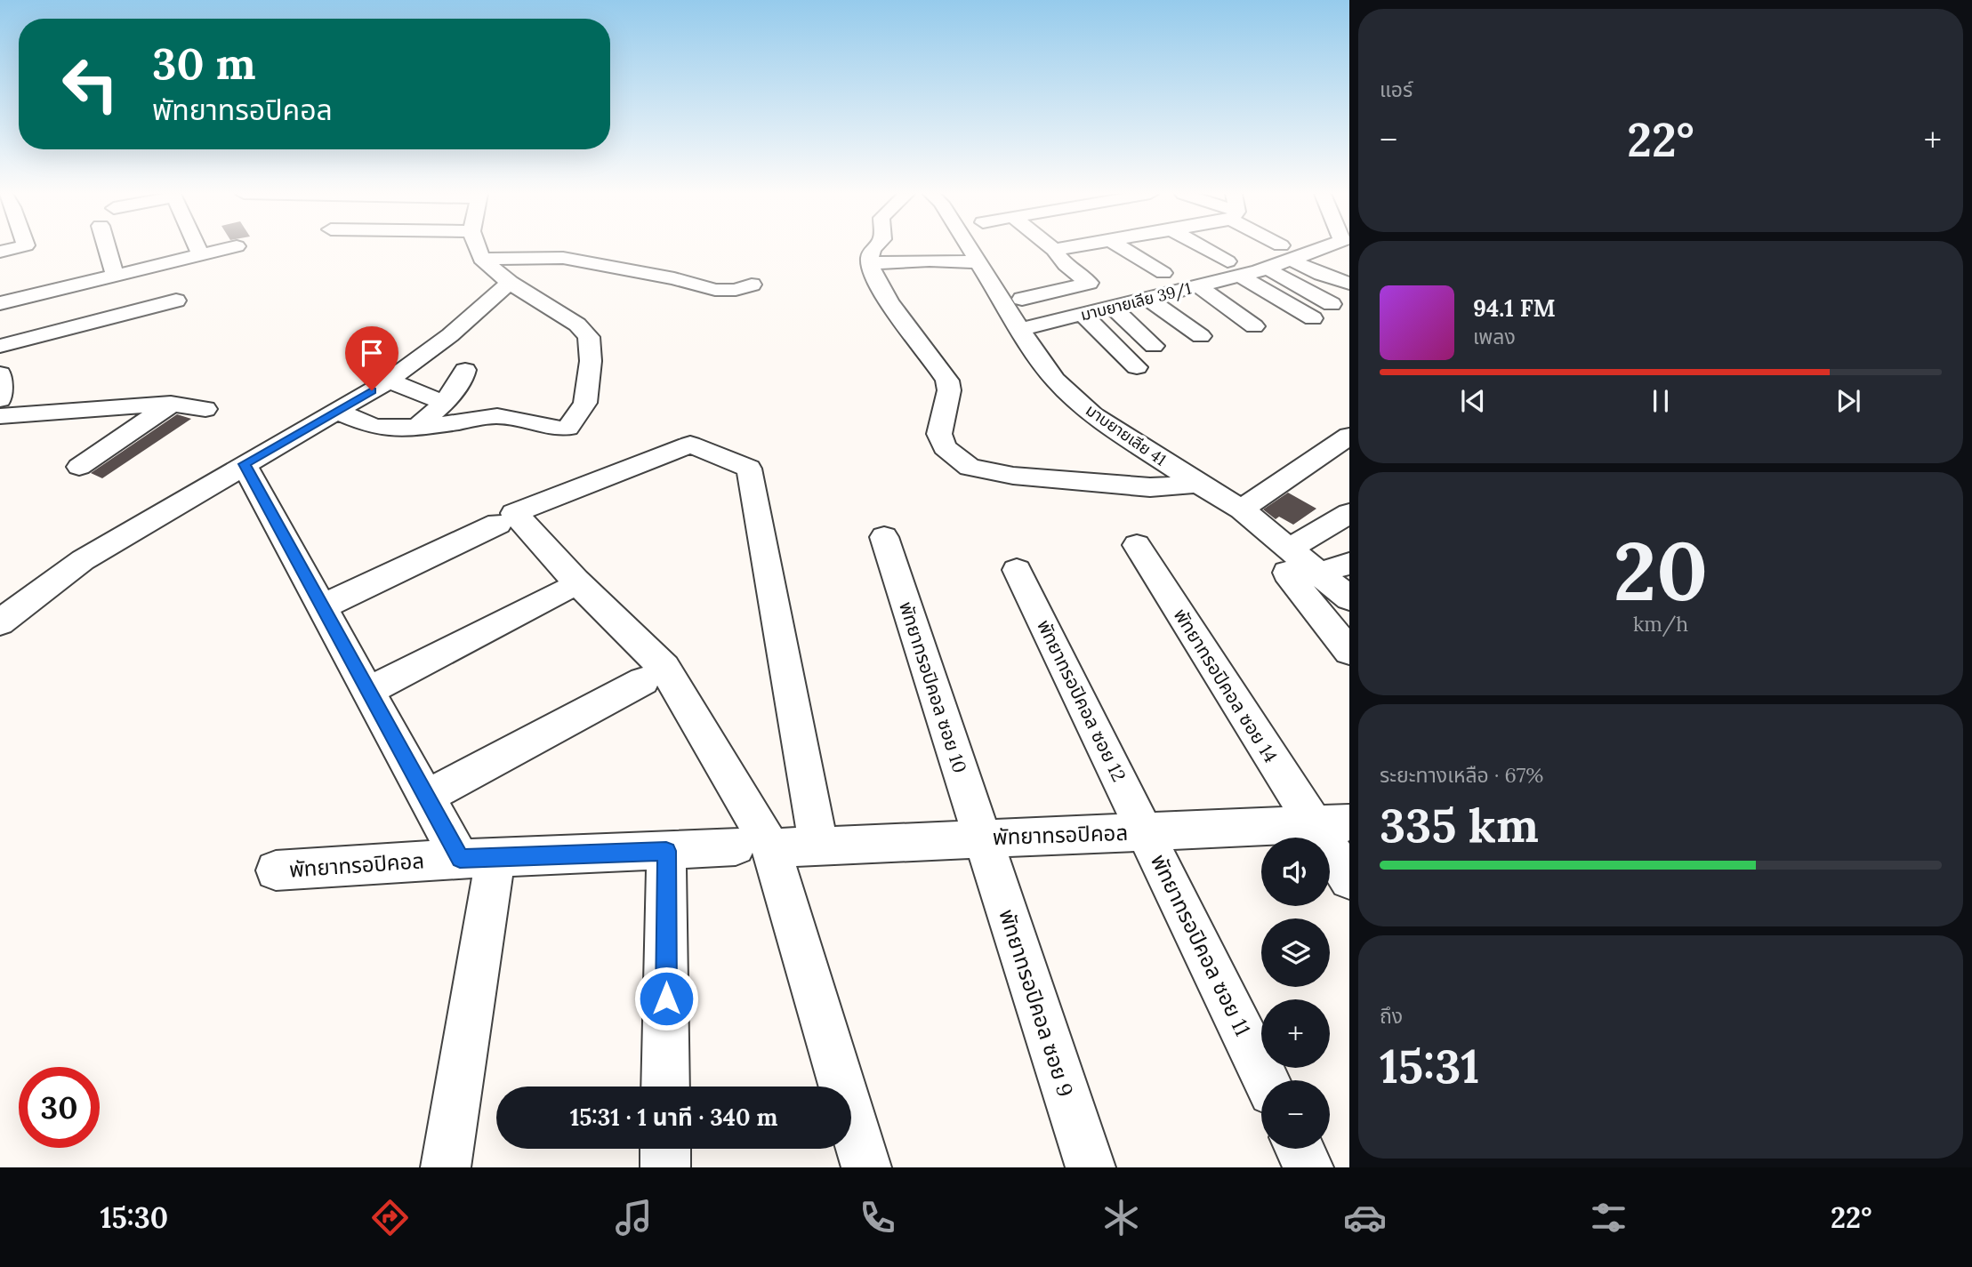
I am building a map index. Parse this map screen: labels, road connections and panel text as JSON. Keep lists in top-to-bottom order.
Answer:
{
  "streets": {
    "street": [
      "มาบยายเลีย 39/1",
      "มาบยายเลีย 41",
      "พัทยาทรอปิคอล ซอย 14",
      "พัทยาทรอปิคอล ซอย 10",
      "พัทยาทรอปิคอล ซอย 12",
      "พัทยาทรอปิคอล",
      "พัทยาทรอปิคอล ซอย 11",
      "พัทยาทรอปิคอล ซอย 9"
    ]
  },
  "crossings": [
    ["มาบยายเลีย 39/1", "มาบยายเลีย 41"],
    ["พัทยาทรอปิคอล ซอย 14", "พัทยาทรอปิคอล"],
    ["พัทยาทรอปิคอล ซอย 10", "พัทยาทรอปิคอล"],
    ["พัทยาทรอปิคอล ซอย 10", "พัทยาทรอปิคอล ซอย 9"],
    ["พัทยาทรอปิคอล ซอย 12", "พัทยาทรอปิคอล"],
    ["พัทยาทรอปิคอล ซอย 12", "พัทยาทรอปิคอล ซอย 11"],
    ["พัทยาทรอปิคอล", "พัทยาทรอปิคอล ซอย 11"],
    ["พัทยาทรอปิคอล", "พัทยาทรอปิคอล ซอย 9"]
  ],
  "page": {
    "tile": [
      "แอร์",
      ["20", "km/h"],
      ["ระยะทางเหลือ · 67%", "335 km"],
      ["ถึง", "15:31"]
    ],
    "turn": ["30 m", "พัทยาทรอปิคอล"],
    "heat": ["−", "22°", "+"],
    "song": ["94.1 FM", "เพลง"],
    "map_buttons": ["+", "−"],
    "limit": "30",
    "trip": "15:31 · 1 นาที · 340 m",
    "tabs": ["15:30", "22°"]
  }
}
